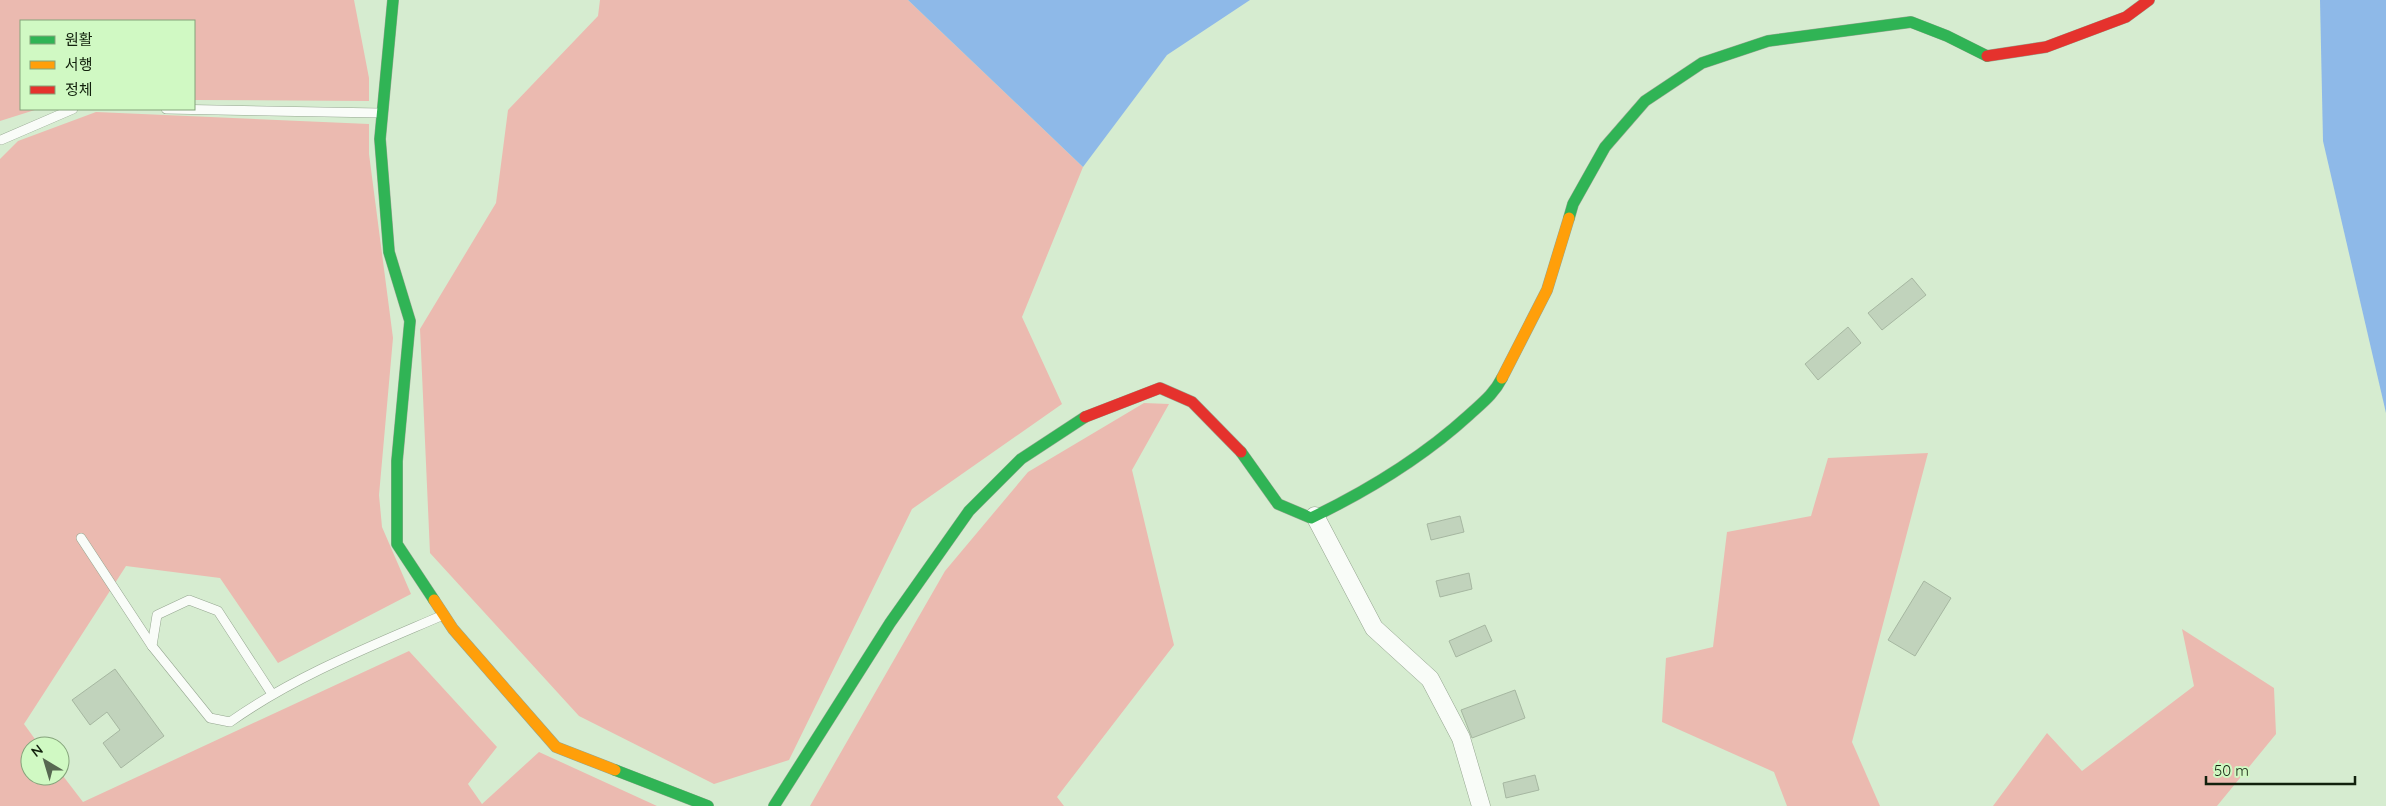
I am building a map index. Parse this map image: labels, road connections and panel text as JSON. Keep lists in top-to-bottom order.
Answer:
{
  "legend": ["원활", "서행", "정체"],
  "scale_bar": "50 m",
  "north": "top left"
}
